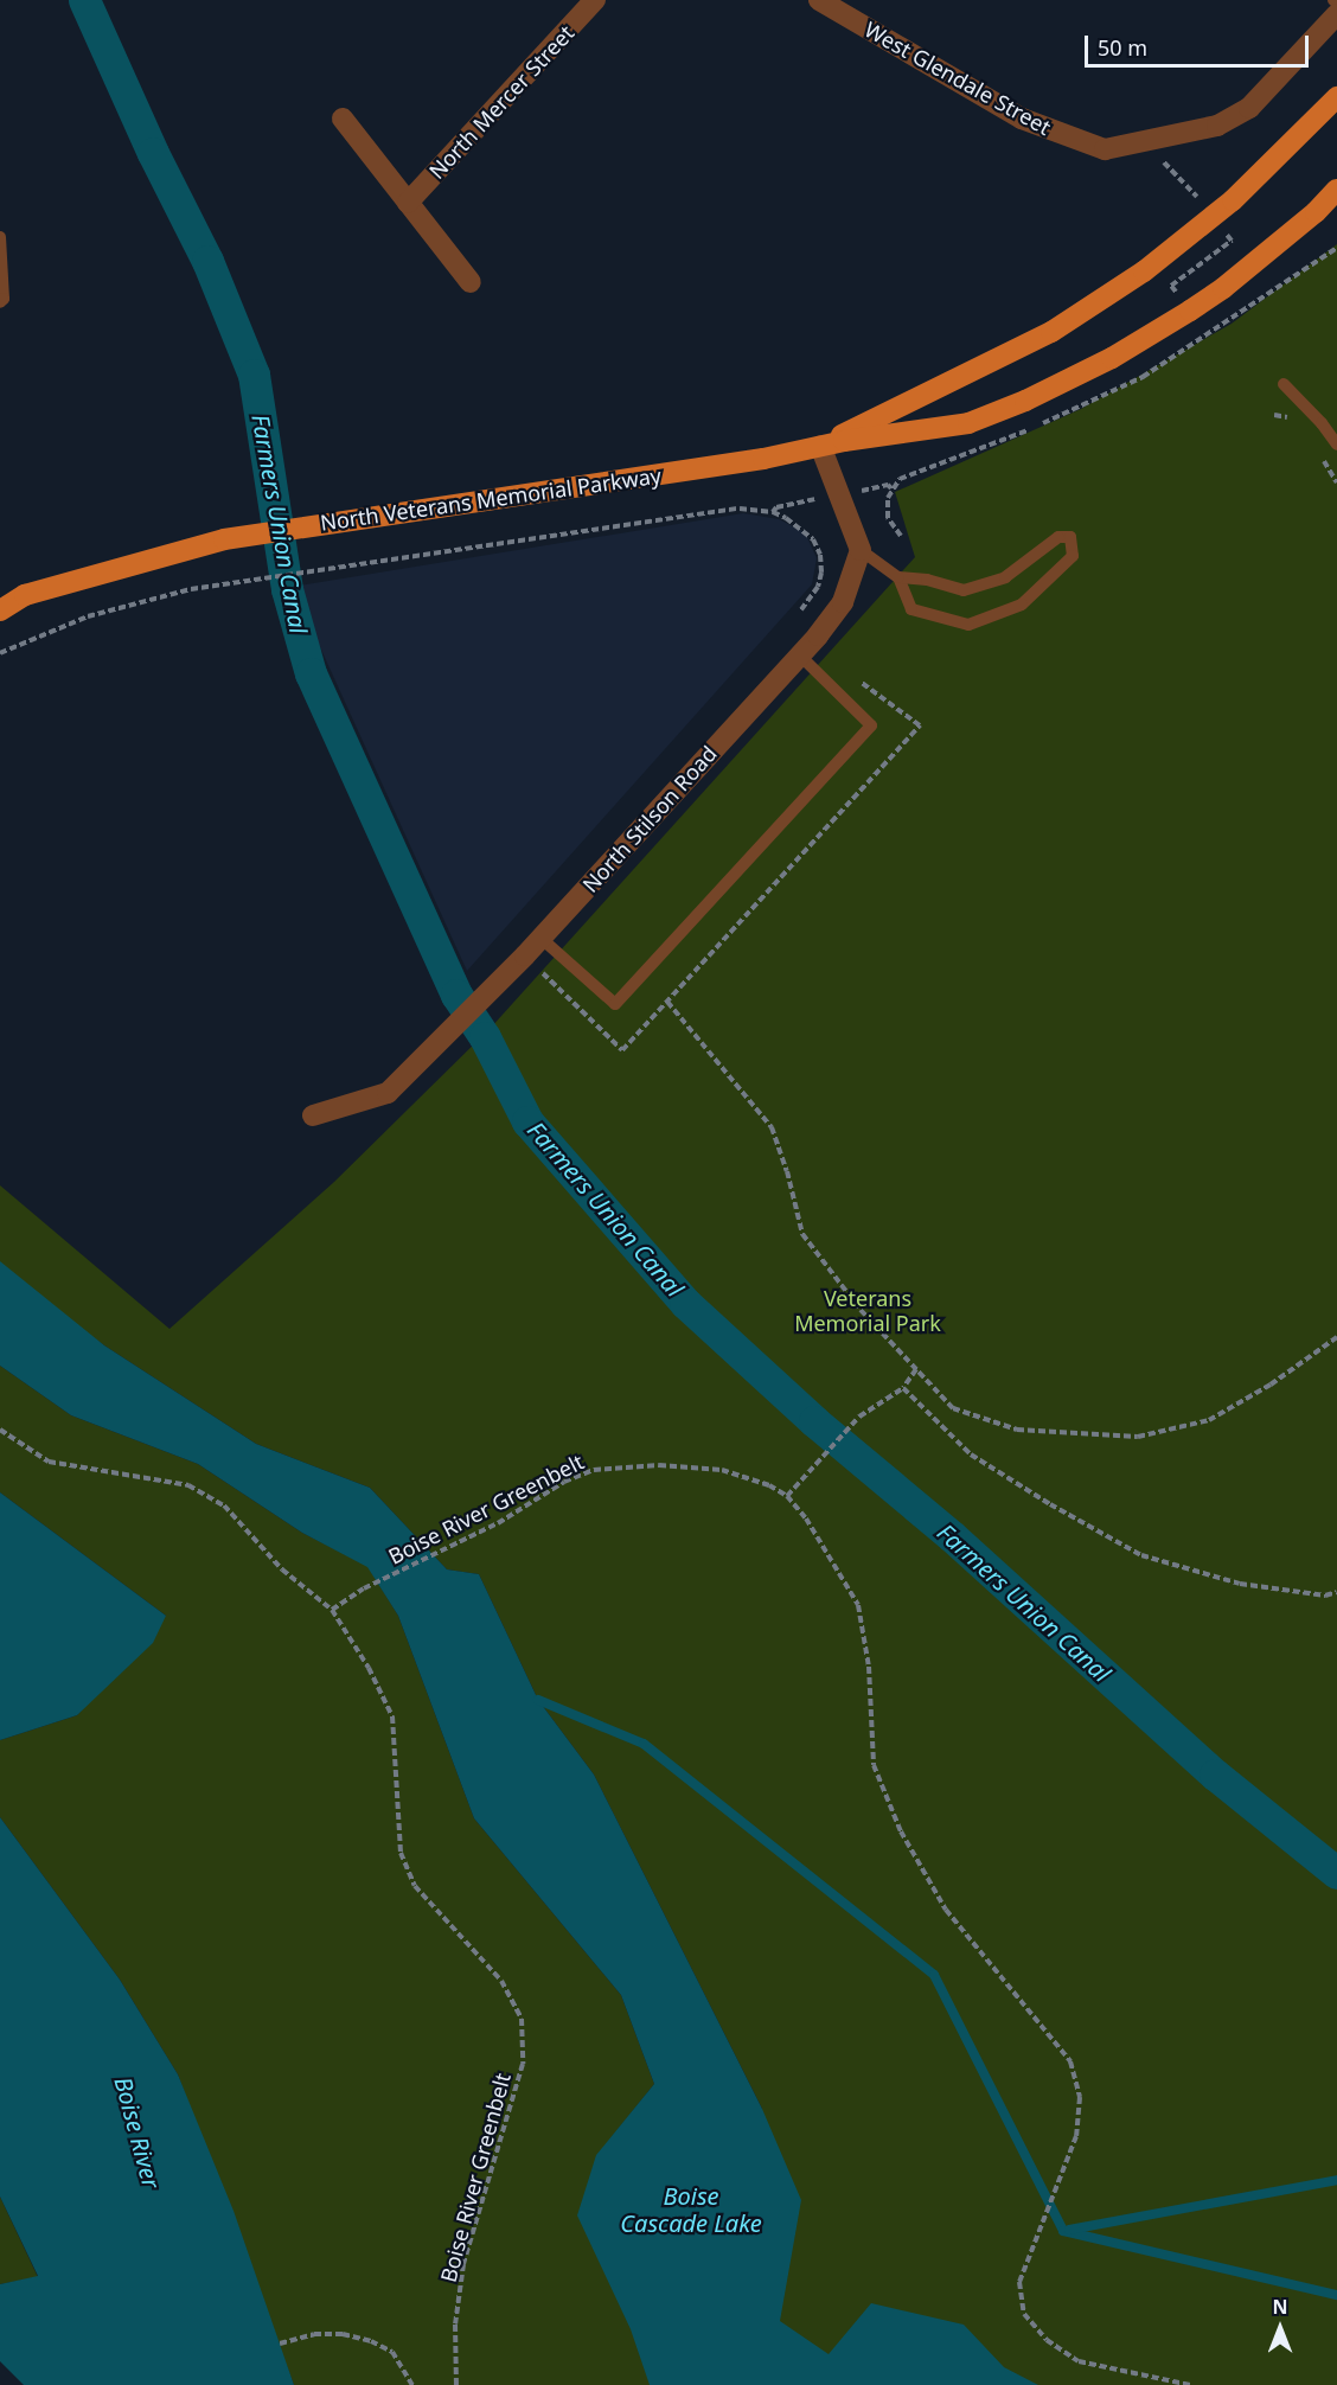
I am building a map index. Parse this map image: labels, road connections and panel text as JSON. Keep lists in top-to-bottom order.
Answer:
{
  "streets": {
    "main road": ["North Veterans Memorial Parkway"],
    "street": ["West Glendale Street", "North Mercer Street", "North Stilson Road"],
    "path": ["Boise River Greenbelt"]
  },
  "water": ["Farmers Union Canal", "Boise River", "Boise Cascade Lake"],
  "parks": ["Veterans Memorial Park"],
  "scale_bar": "50 m",
  "north": "top"
}
